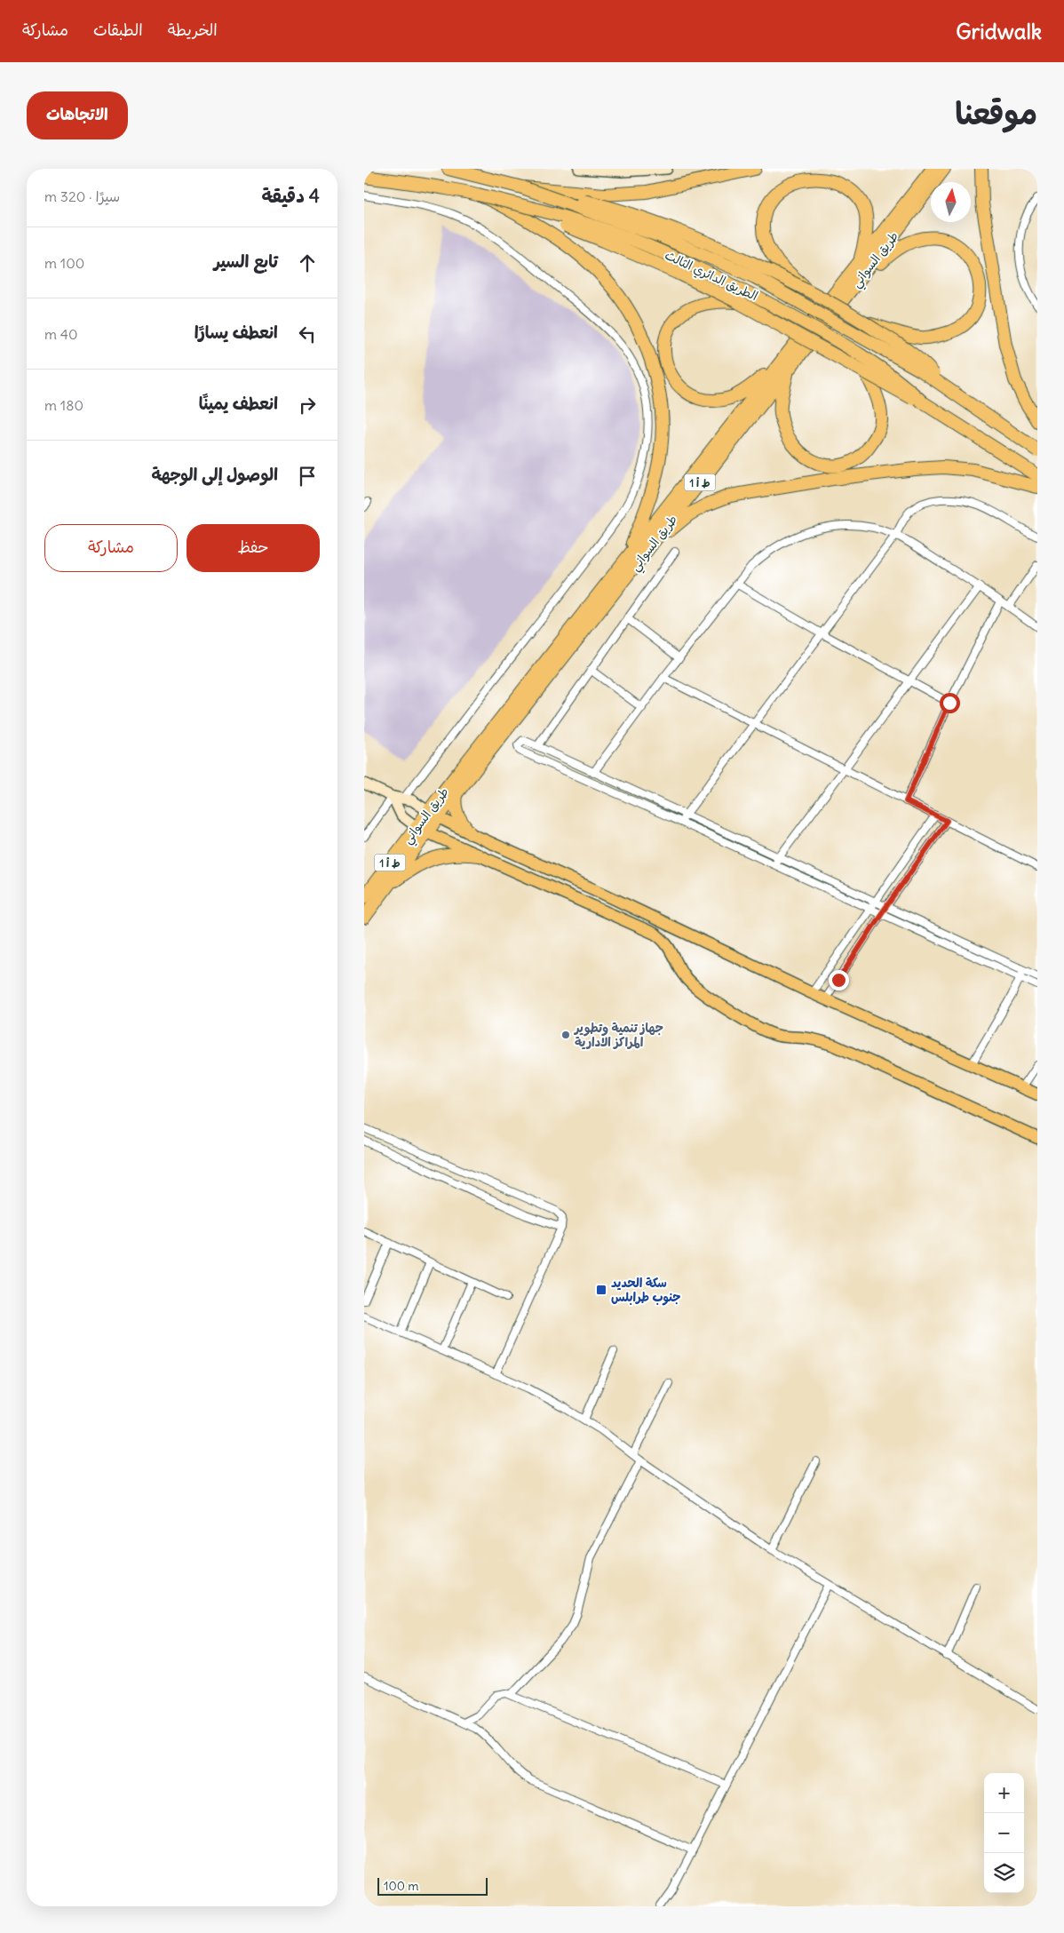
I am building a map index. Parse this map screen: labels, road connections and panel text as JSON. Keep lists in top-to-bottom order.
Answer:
{
  "streets": {
    "highway": ["طريق السواني", "الطريق الدائري الثالث", "ط أ 1"]
  },
  "places": {
    "other": ["جهاز تنمية وتطوير المراكز الادارية"],
    "transit": ["سكة الحديد جنوب طرابلس"]
  },
  "scale_bar": "100 m",
  "north": "top",
  "page": {
    "header": "Gridwalk",
    "nav": ["الخريطة", "الطبقات", "مشاركة"],
    "title": "موقعنا",
    "buttons": [
      "الاتجاهات",
      ["حفظ", "مشاركة"]
    ],
    "heading": ["4 دقيقة", "سيرًا · 320 m"],
    "list": [
      ["تابع السير", "100 m"],
      ["انعطف يسارًا", "40 m"],
      ["انعطف يمينًا", "180 m"],
      "الوصول إلى الوجهة"
    ],
    "map_buttons": ["+", "−"],
    "scale": "100 m"
  }
}
